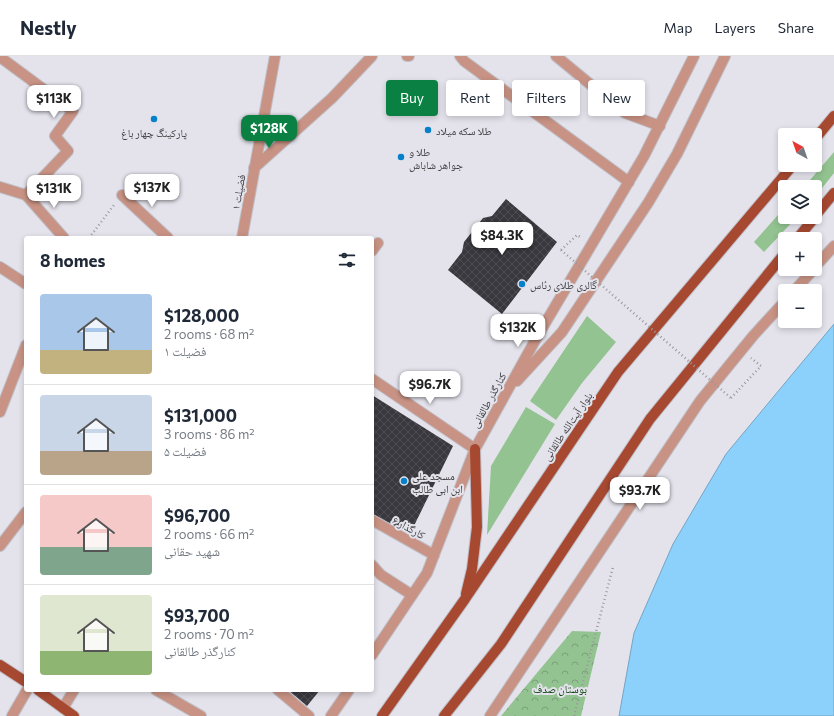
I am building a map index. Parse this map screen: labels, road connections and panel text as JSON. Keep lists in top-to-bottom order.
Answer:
{
  "streets": {
    "main road": ["بلوار آیت‌الله طالقانی"],
    "street": ["فضیلت ۱", "کنارگذر طالقانی", "کارگذار ۶"]
  },
  "crossings": [
    ["کنارگذر طالقانی", "کارگذار ۶"]
  ],
  "parks": ["بوستان صدف"],
  "places": [
    "پارکینگ چهار باغ",
    "طلا سکه میلاد",
    "طلا و جواهر شاباش",
    "گالری طلای رئاس",
    "مسجد علی ابن ابی طالب"
  ],
  "north": "top left",
  "page": {
    "header": "Nestly",
    "nav": ["Map", "Layers", "Share"],
    "chip": [
      "Buy",
      "Rent",
      "Filters",
      "New"
    ],
    "price": [
      "$113K",
      "$128K",
      "$137K",
      "$131K",
      "$84.3K",
      "$132K",
      "$96.7K",
      "$93.7K"
    ],
    "map_buttons": ["+", "−"],
    "heading": "8 homes",
    "list": [
      {
        "name": "$128,000",
        "note": "2 rooms · 68 m² · فضیلت ۱"
      },
      {
        "name": "$131,000",
        "note": "3 rooms · 86 m² · فضیلت ۵"
      },
      {
        "name": "$96,700",
        "note": "2 rooms · 66 m² · شهید حقانی"
      },
      {
        "name": "$93,700",
        "note": "2 rooms · 70 m² · کنارگذر طالقانی"
      }
    ]
  }
}
